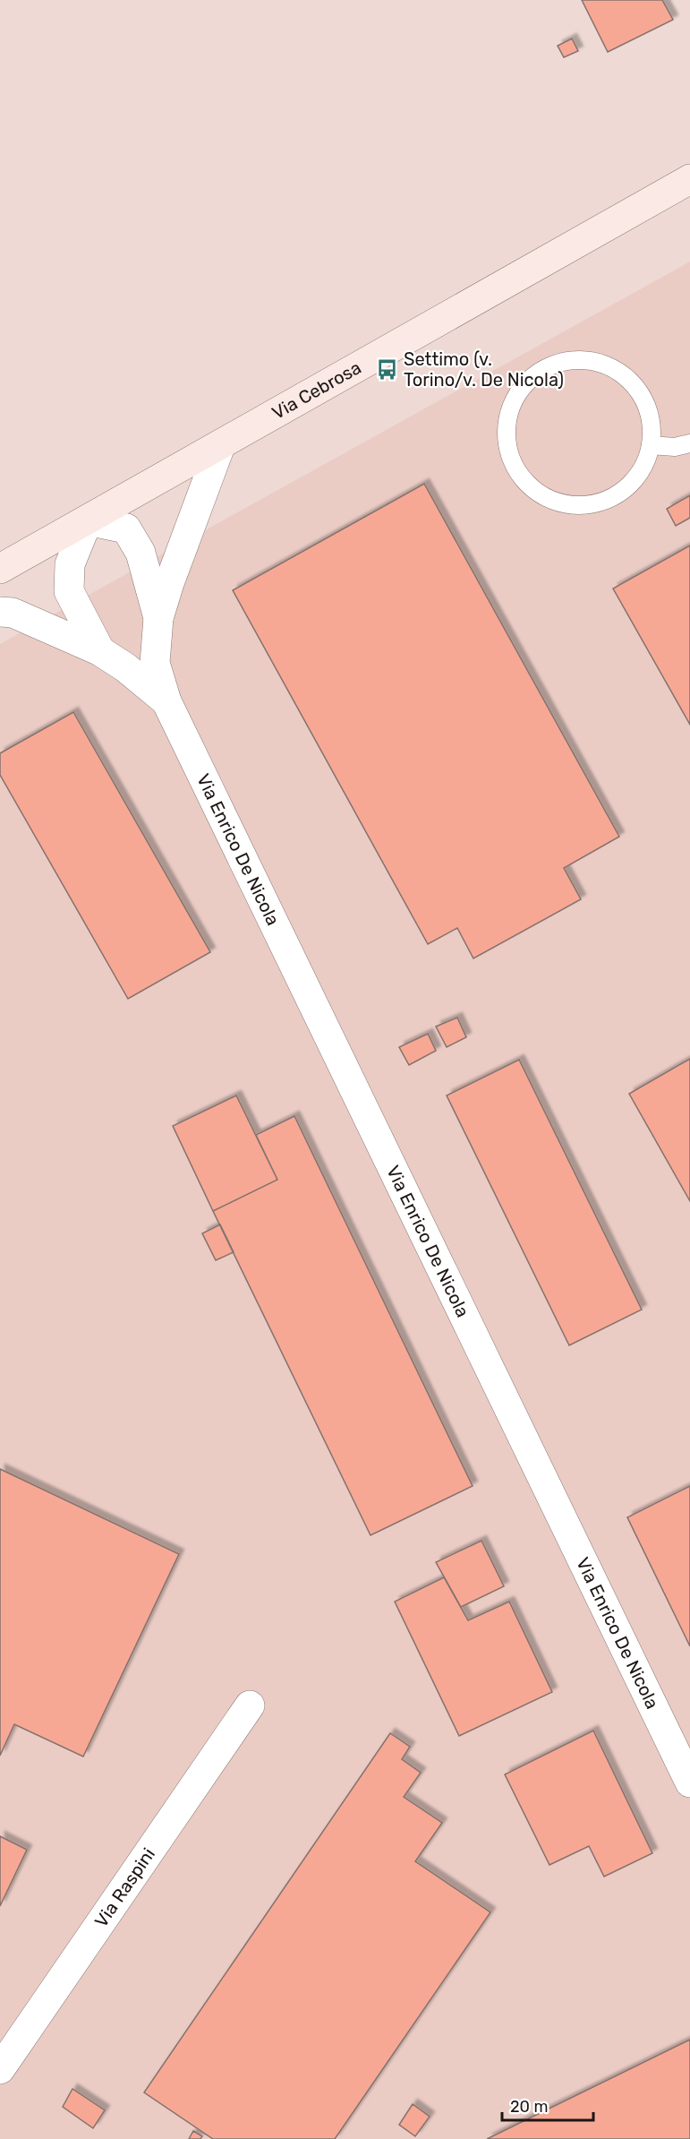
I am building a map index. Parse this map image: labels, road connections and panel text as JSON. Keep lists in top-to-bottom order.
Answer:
{
  "streets": {
    "main road": ["Via Cebrosa"],
    "street": ["Via Enrico De Nicola", "Via Raspini"]
  },
  "crossings": [
    ["Via Cebrosa", "Via Enrico De Nicola"]
  ],
  "places": {
    "bus stop": ["Settimo (v. Torino/v. De Nicola)"]
  },
  "scale_bar": "20 m"
}
